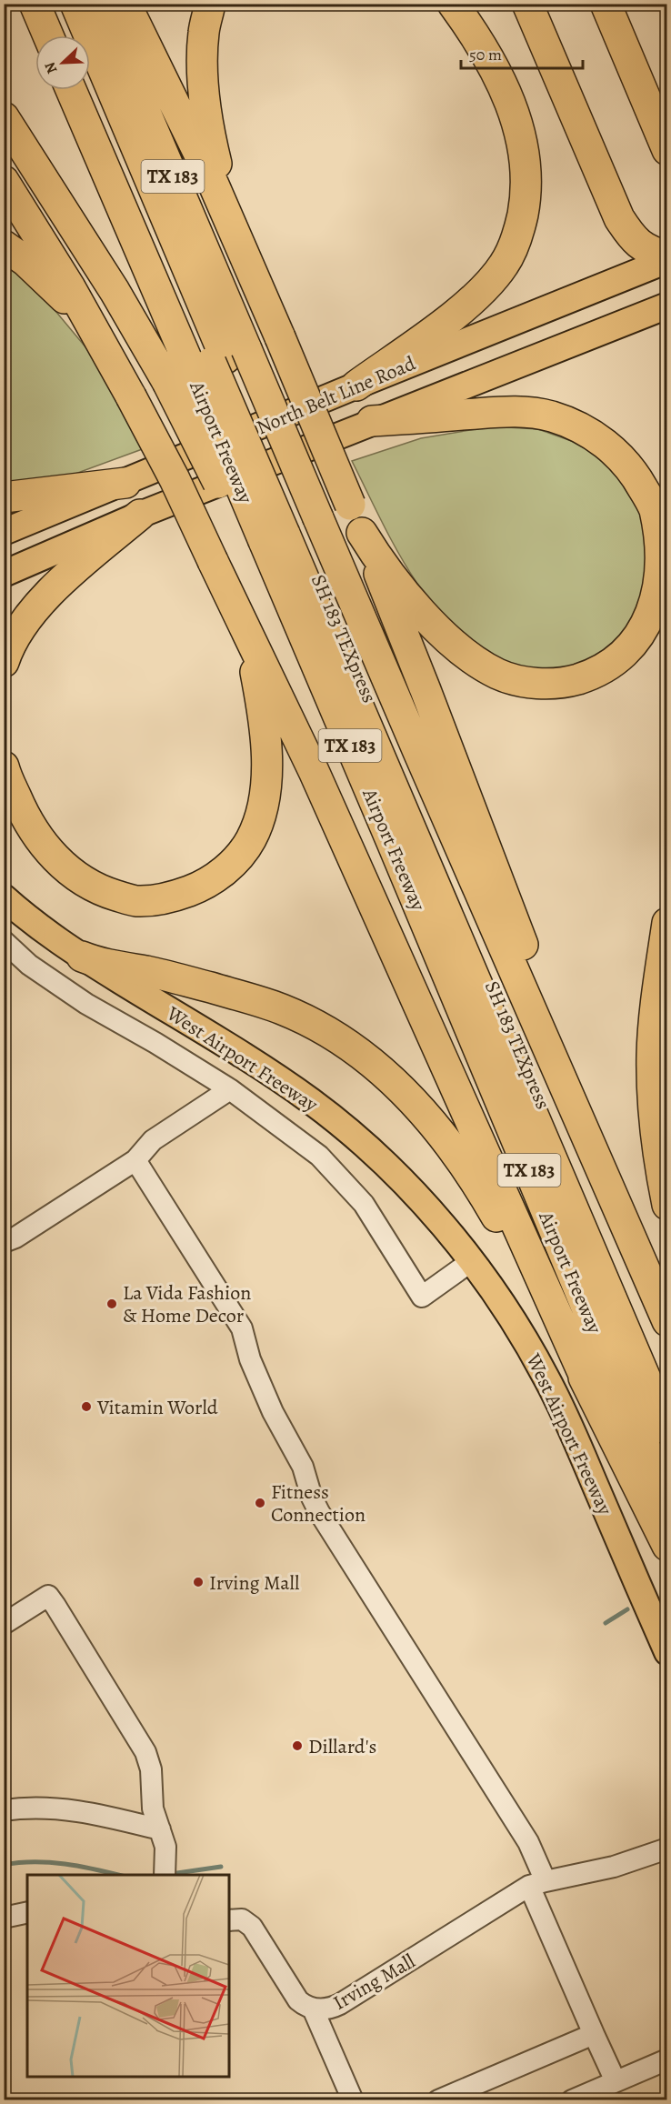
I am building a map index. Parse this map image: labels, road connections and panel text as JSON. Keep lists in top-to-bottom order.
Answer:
{
  "streets": {
    "highway": ["TX 183", "Airport Freeway", "SH 183 TEXpress"],
    "main road": ["North Belt Line Road", "West Airport Freeway"],
    "lane": ["Irving Mall"]
  },
  "crossings": [
    ["Airport Freeway", "SH 183 TEXpress"]
  ],
  "places": [
    "La Vida Fashion & Home Decor",
    "Vitamin World",
    "Fitness Connection",
    "Irving Mall",
    "Dillard's"
  ],
  "scale_bar": "50 m",
  "north": "bottom left"
}
